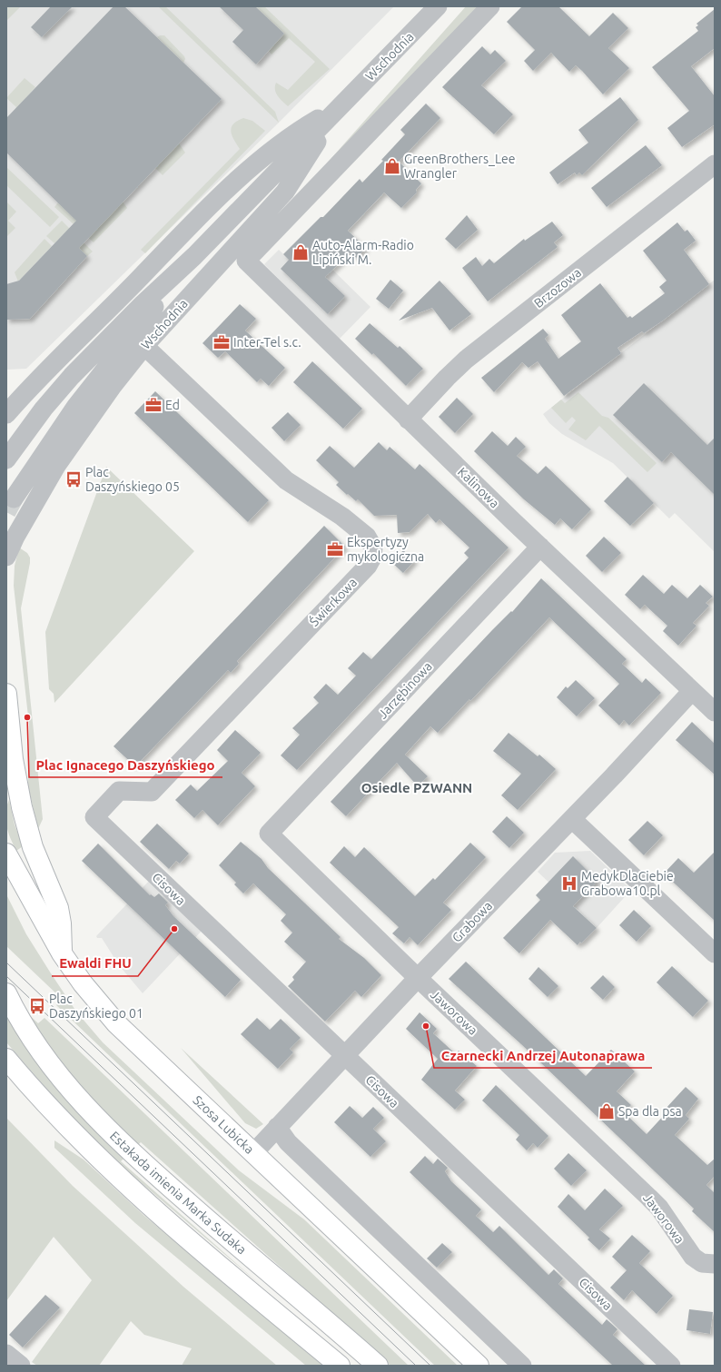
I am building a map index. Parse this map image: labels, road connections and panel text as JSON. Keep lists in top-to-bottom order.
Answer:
{
  "streets": {
    "main road": ["Szosa Lubicka", "Estakada imienia Marka Sudaka"],
    "street": [
      "Wschodnia",
      "Brzozowa",
      "Kalinowa",
      "Świerkowa",
      "Jarzębinowa",
      "Cisowa",
      "Grabowa",
      "Jaworowa"
    ]
  },
  "crossings": [
    ["Wschodnia", "Świerkowa"],
    ["Brzozowa", "Kalinowa"],
    ["Kalinowa", "Jarzębinowa"],
    ["Kalinowa", "Grabowa"],
    ["Świerkowa", "Cisowa"],
    ["Jarzębinowa", "Jaworowa"],
    ["Cisowa", "Grabowa"],
    ["Grabowa", "Jaworowa"],
    ["Grabowa", "Szosa Lubicka"]
  ],
  "districts": ["Osiedle PZWANN"],
  "places": {
    "shop": ["GreenBrothers_Lee Wrangler", "Auto-Alarm-Radio Lipiński M.", "Spa dla psa"],
    "office": ["Inter-Tel s.c.", "Ed", "Ekspertyzy mykologiczna"],
    "bus stop": ["Plac Daszyńskiego 05", "Plac Daszyńskiego 01"],
    "other": ["Plac Ignacego Daszyńskiego", "Ewaldi FHU", "Czarnecki Andrzej Autonaprawa"],
    "hospital": ["MedykDlaCiebie Grabowa10.pl"]
  }
}
